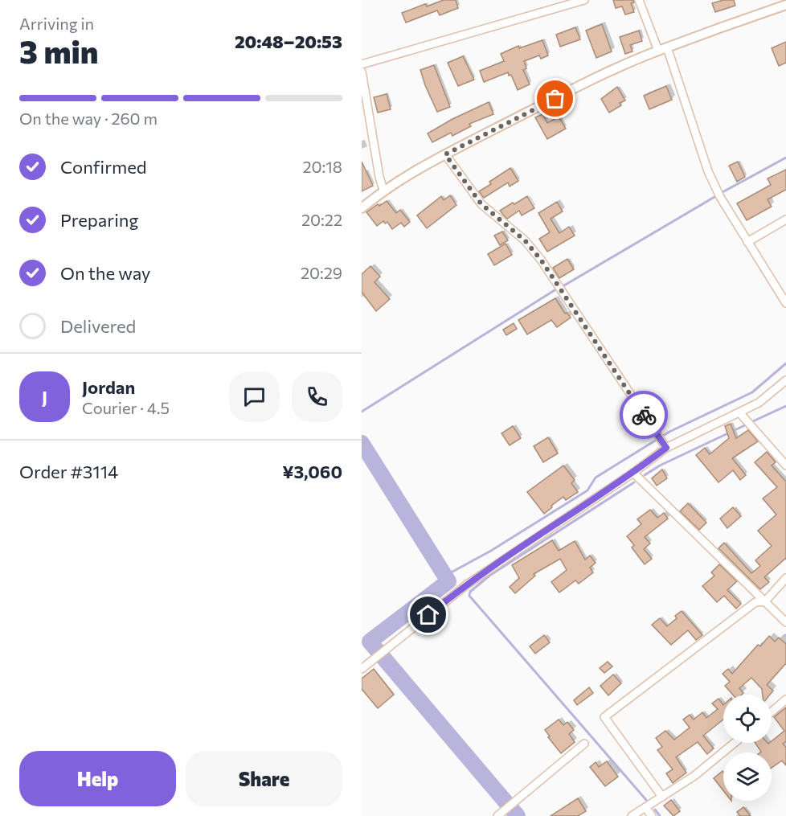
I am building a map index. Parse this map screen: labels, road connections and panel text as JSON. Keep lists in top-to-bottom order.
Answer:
{
  "page": {
    "heading": ["3 min", "Arriving in", "20:48–20:53"],
    "panel": [
      "Jordan",
      "Courier · 4.5",
      "Order #3114",
      "¥3,060"
    ],
    "bar": "On the way · 260 m",
    "list": [
      ["Confirmed", "20:18"],
      ["Preparing", "20:22"],
      ["On the way", "20:29"],
      "Delivered"
    ],
    "round": "J",
    "buttons": ["Help", "Share"]
  }
}
